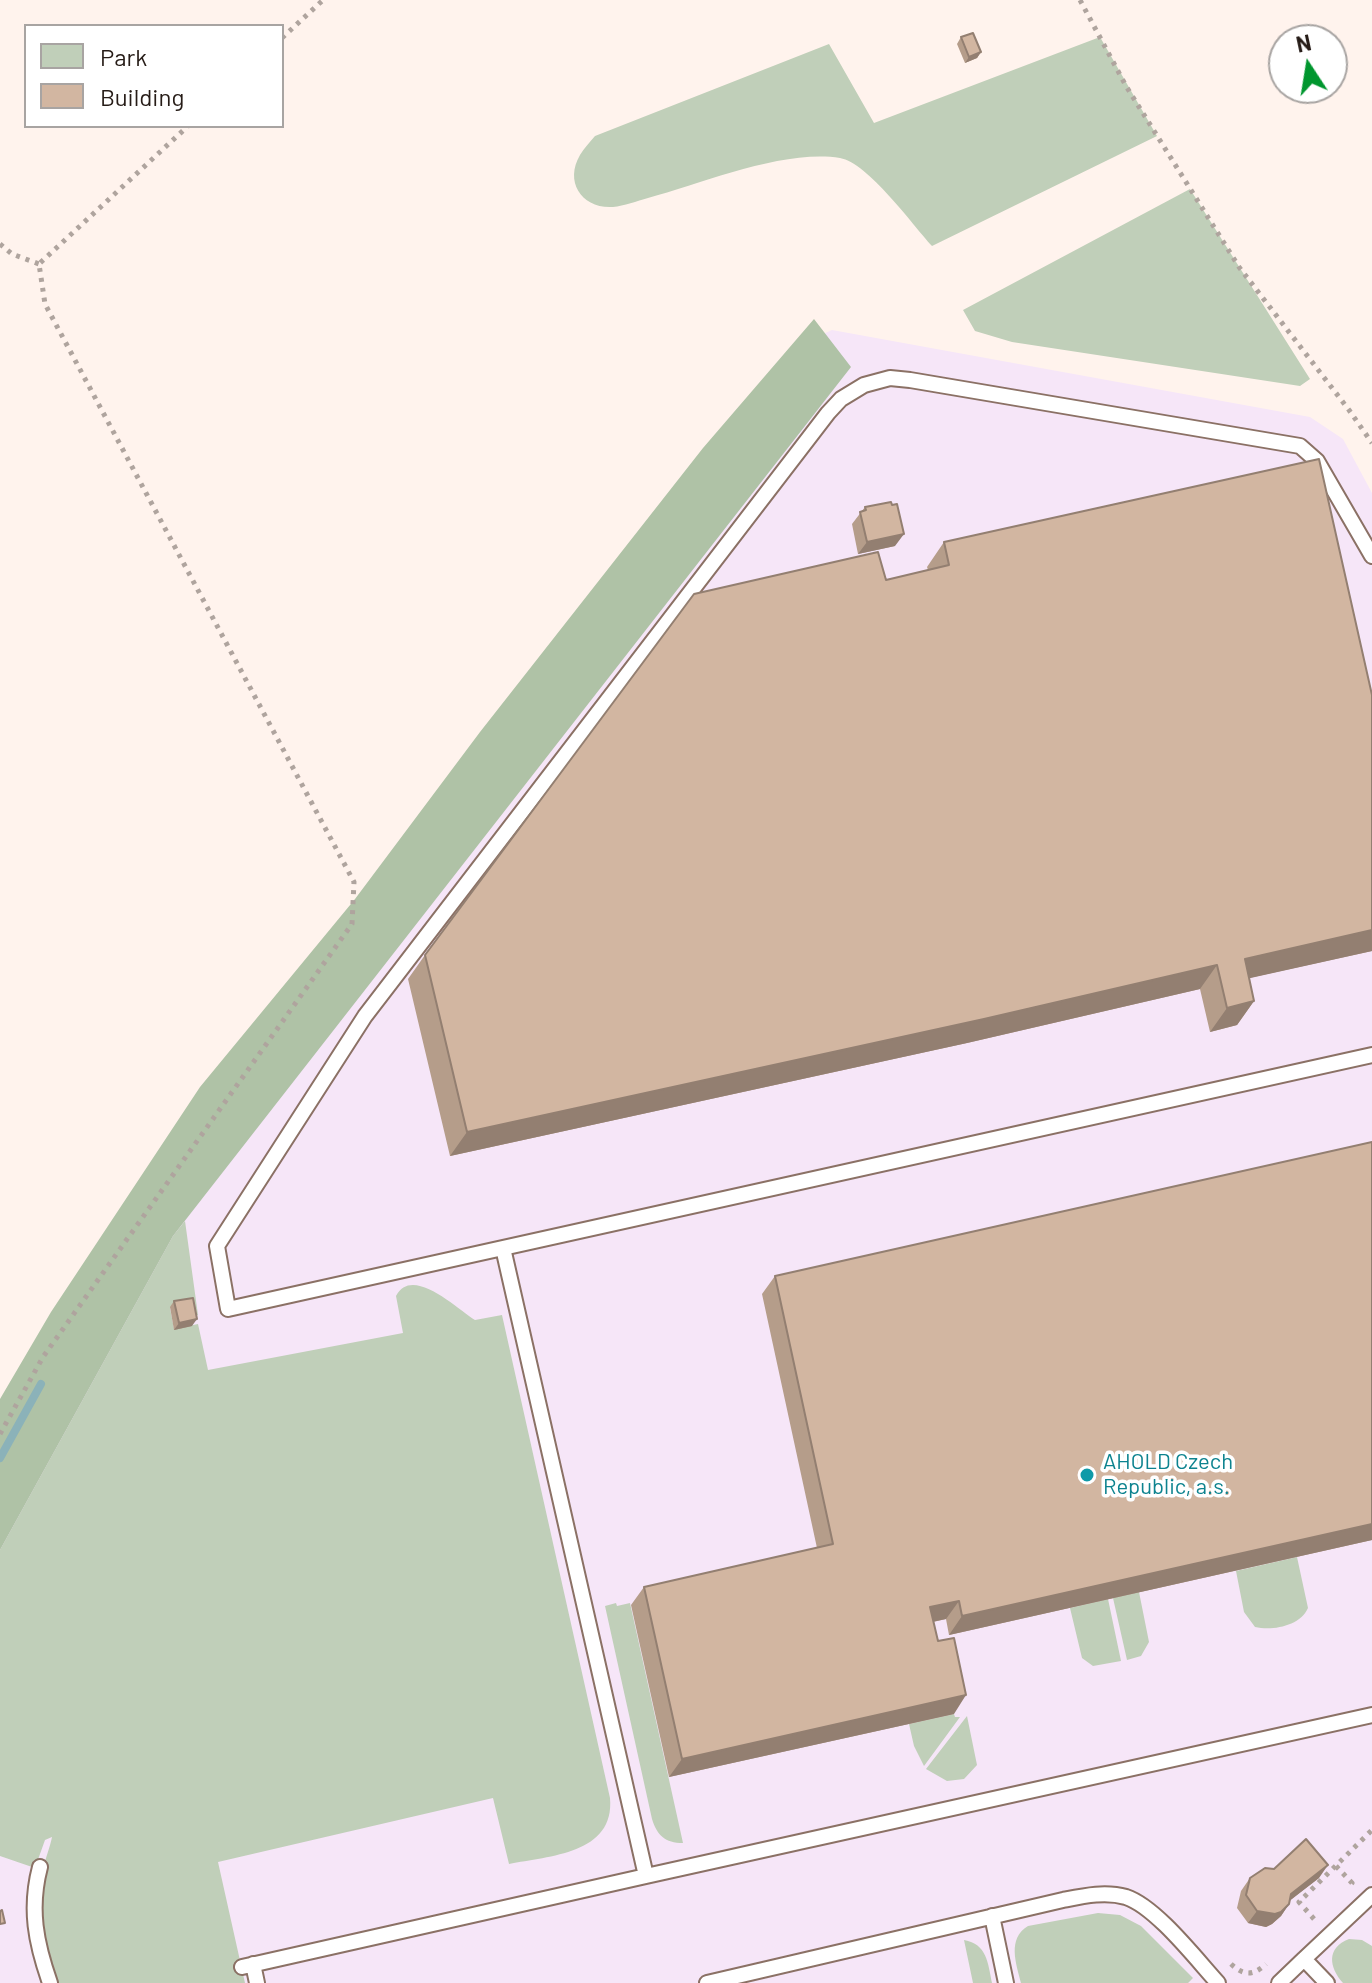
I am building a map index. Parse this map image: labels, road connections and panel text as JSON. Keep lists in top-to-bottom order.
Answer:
{
  "places": ["AHOLD Czech Republic, a.s."],
  "legend": ["Park", "Building"],
  "north": "top"
}
